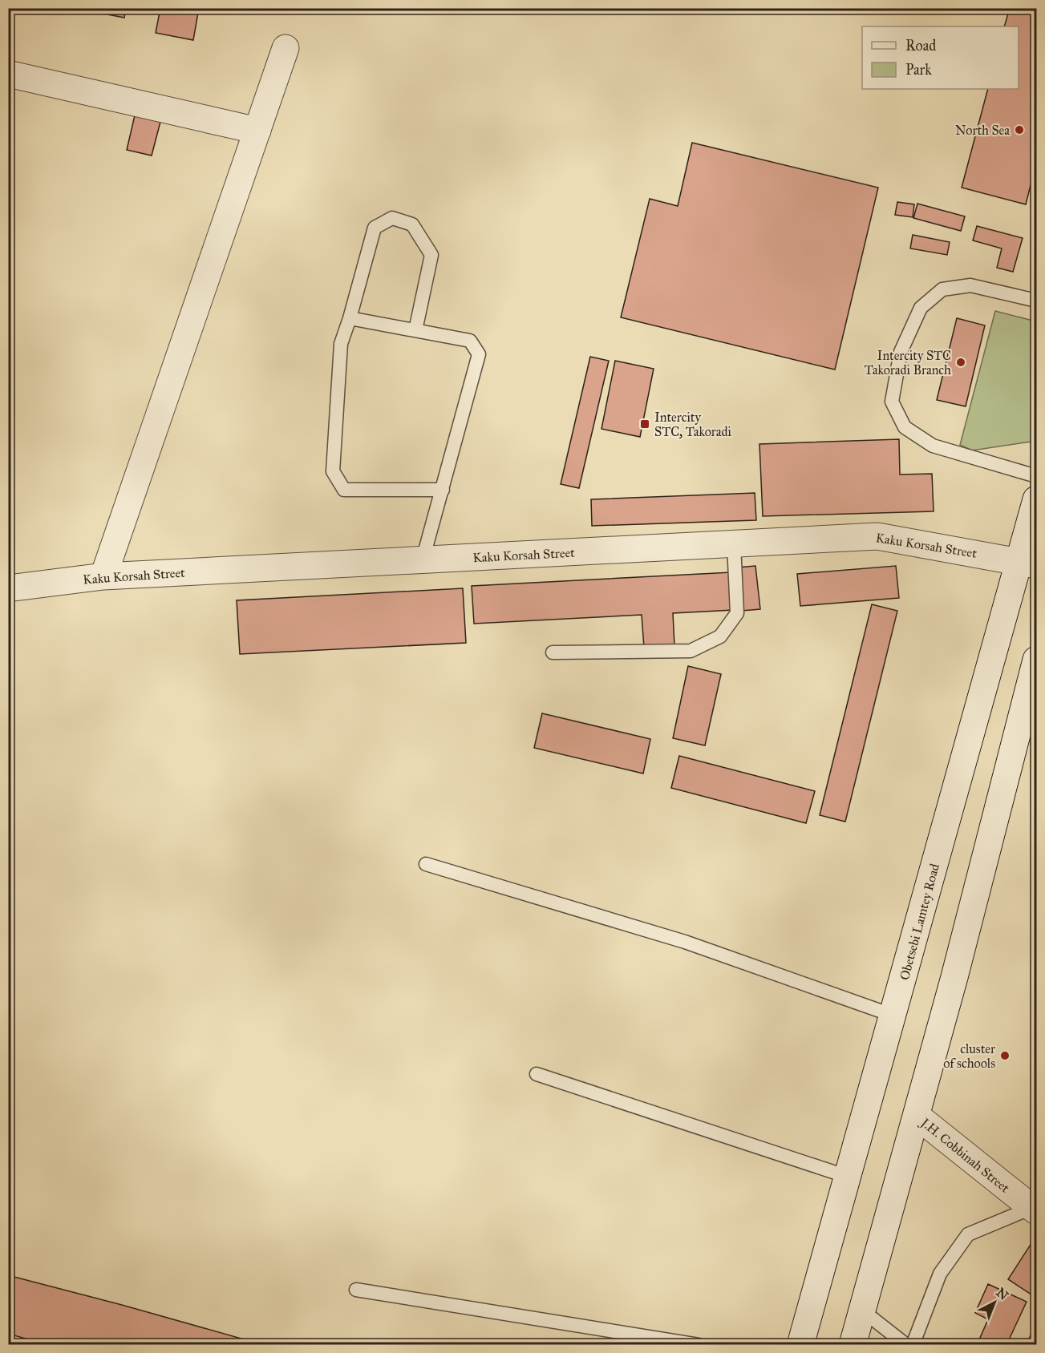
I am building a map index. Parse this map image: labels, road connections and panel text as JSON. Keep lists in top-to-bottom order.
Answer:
{
  "streets": {
    "street": ["Kaku Korsah Street", "Obetsebi Lamtey Road", "J.H. Cobbinah Street"]
  },
  "crossings": [
    ["Kaku Korsah Street", "Obetsebi Lamtey Road"]
  ],
  "places": {
    "other": ["North Sea", "Intercity STC Takoradi Branch", "cluster of schools"],
    "transit": ["Intercity STC, Takoradi"]
  },
  "legend": ["Road", "Park"],
  "north": "top right"
}
